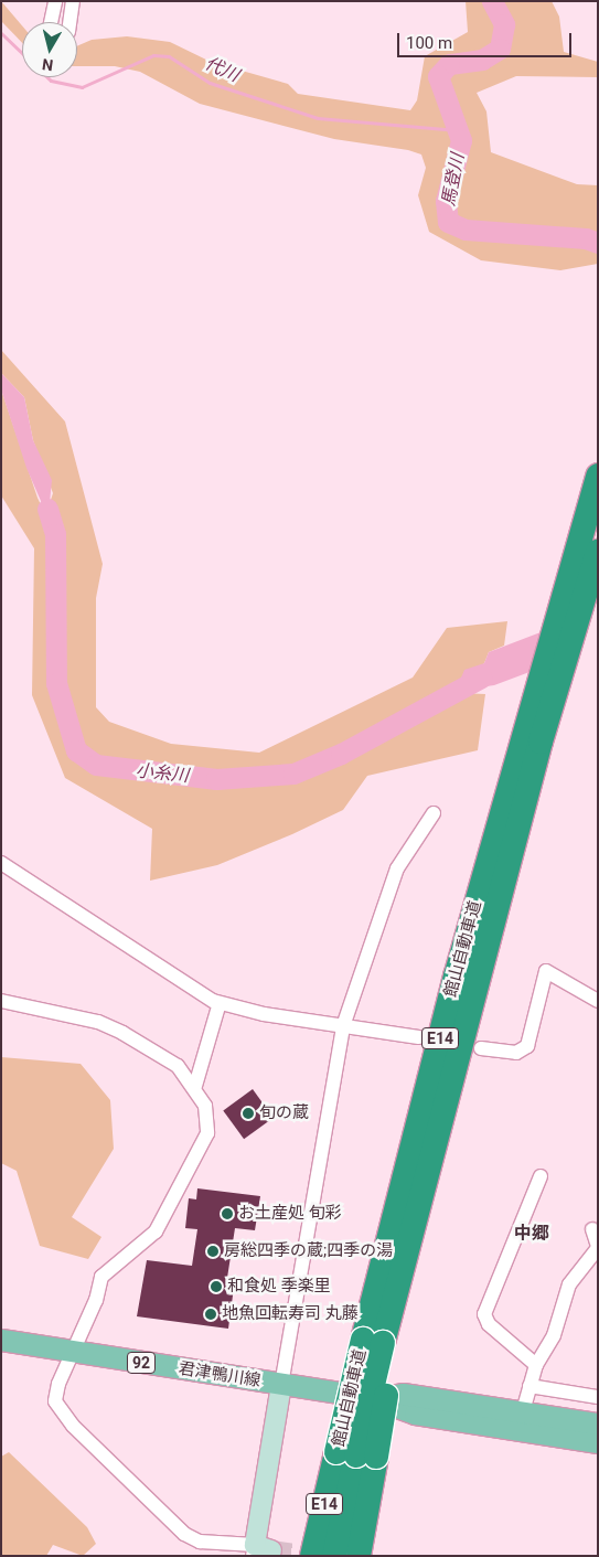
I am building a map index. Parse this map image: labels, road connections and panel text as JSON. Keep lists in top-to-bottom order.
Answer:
{
  "streets": {
    "highway": ["館山自動車道", "E14"],
    "main road": ["92", "君津鴨川線"]
  },
  "districts": ["中郷"],
  "water": ["代川", "馬登川", "小糸川"],
  "places": [
    "旬の蔵",
    "お土産処 旬彩",
    "房総四季の蔵;四季の湯",
    "和食処 季楽里",
    "地魚回転寿司 丸藤"
  ],
  "scale_bar": "100 m",
  "north": "bottom"
}
